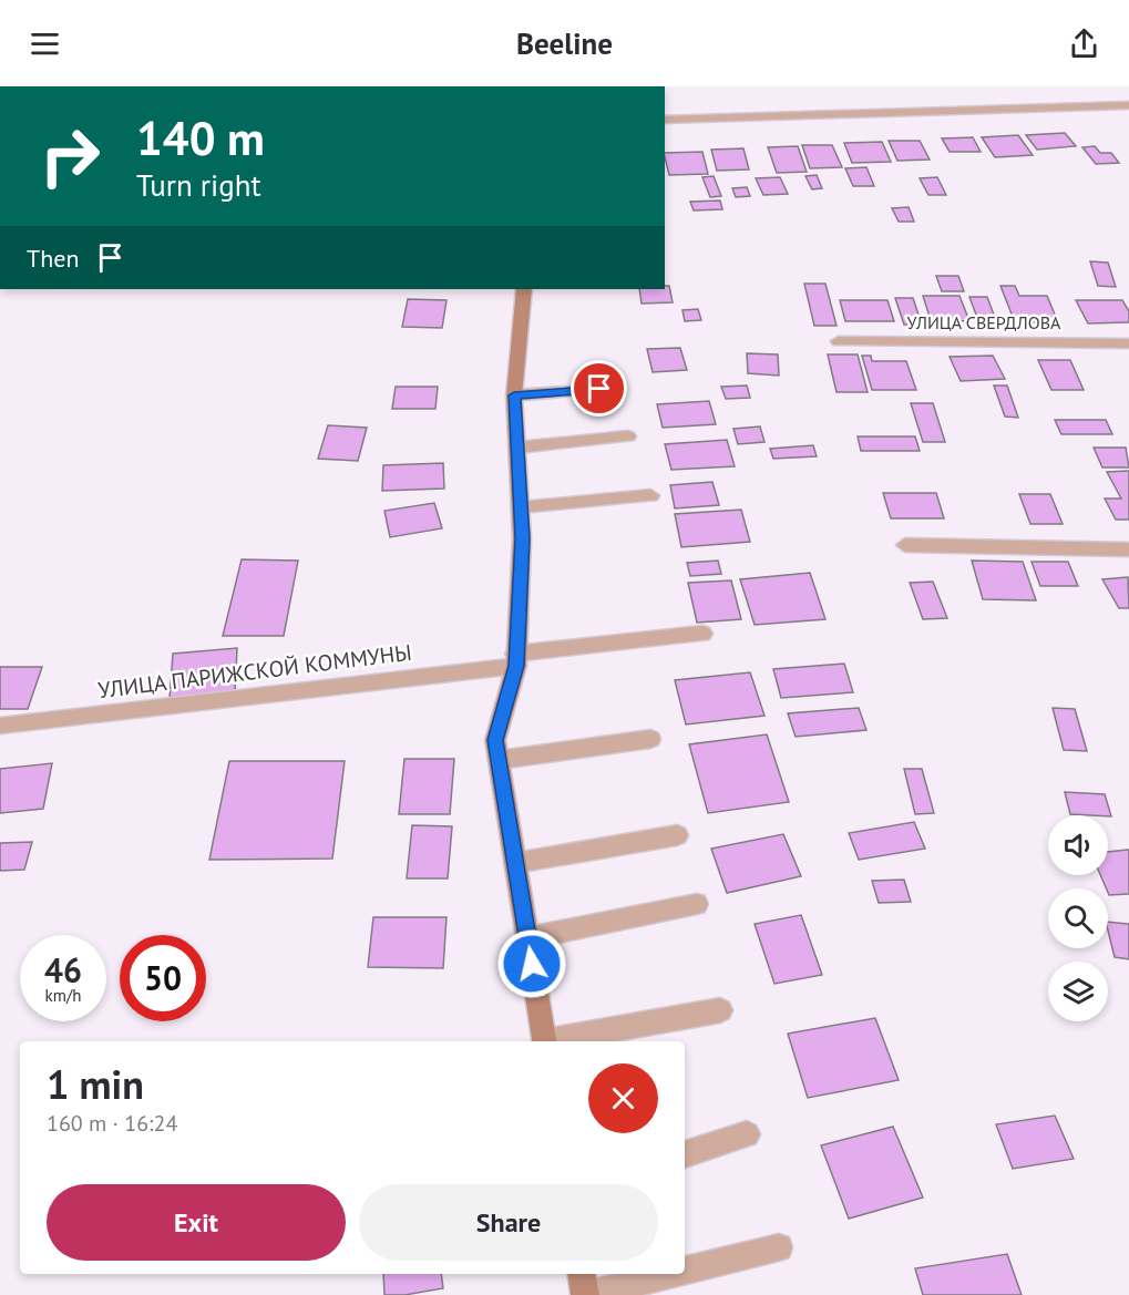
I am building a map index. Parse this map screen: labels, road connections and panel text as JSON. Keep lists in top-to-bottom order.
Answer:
{
  "streets": {
    "street": ["УЛИЦА СВЕРДЛОВА", "УЛИЦА ПАРИЖСКОЙ КОММУНЫ"]
  },
  "page": {
    "header": "Beeline",
    "turn": ["140 m", "Turn right"],
    "then": "Then",
    "speed": "46 km/h",
    "limit": "50",
    "heading": ["1 min", "160 m · 16:24"],
    "buttons": ["Exit", "Share"]
  }
}
